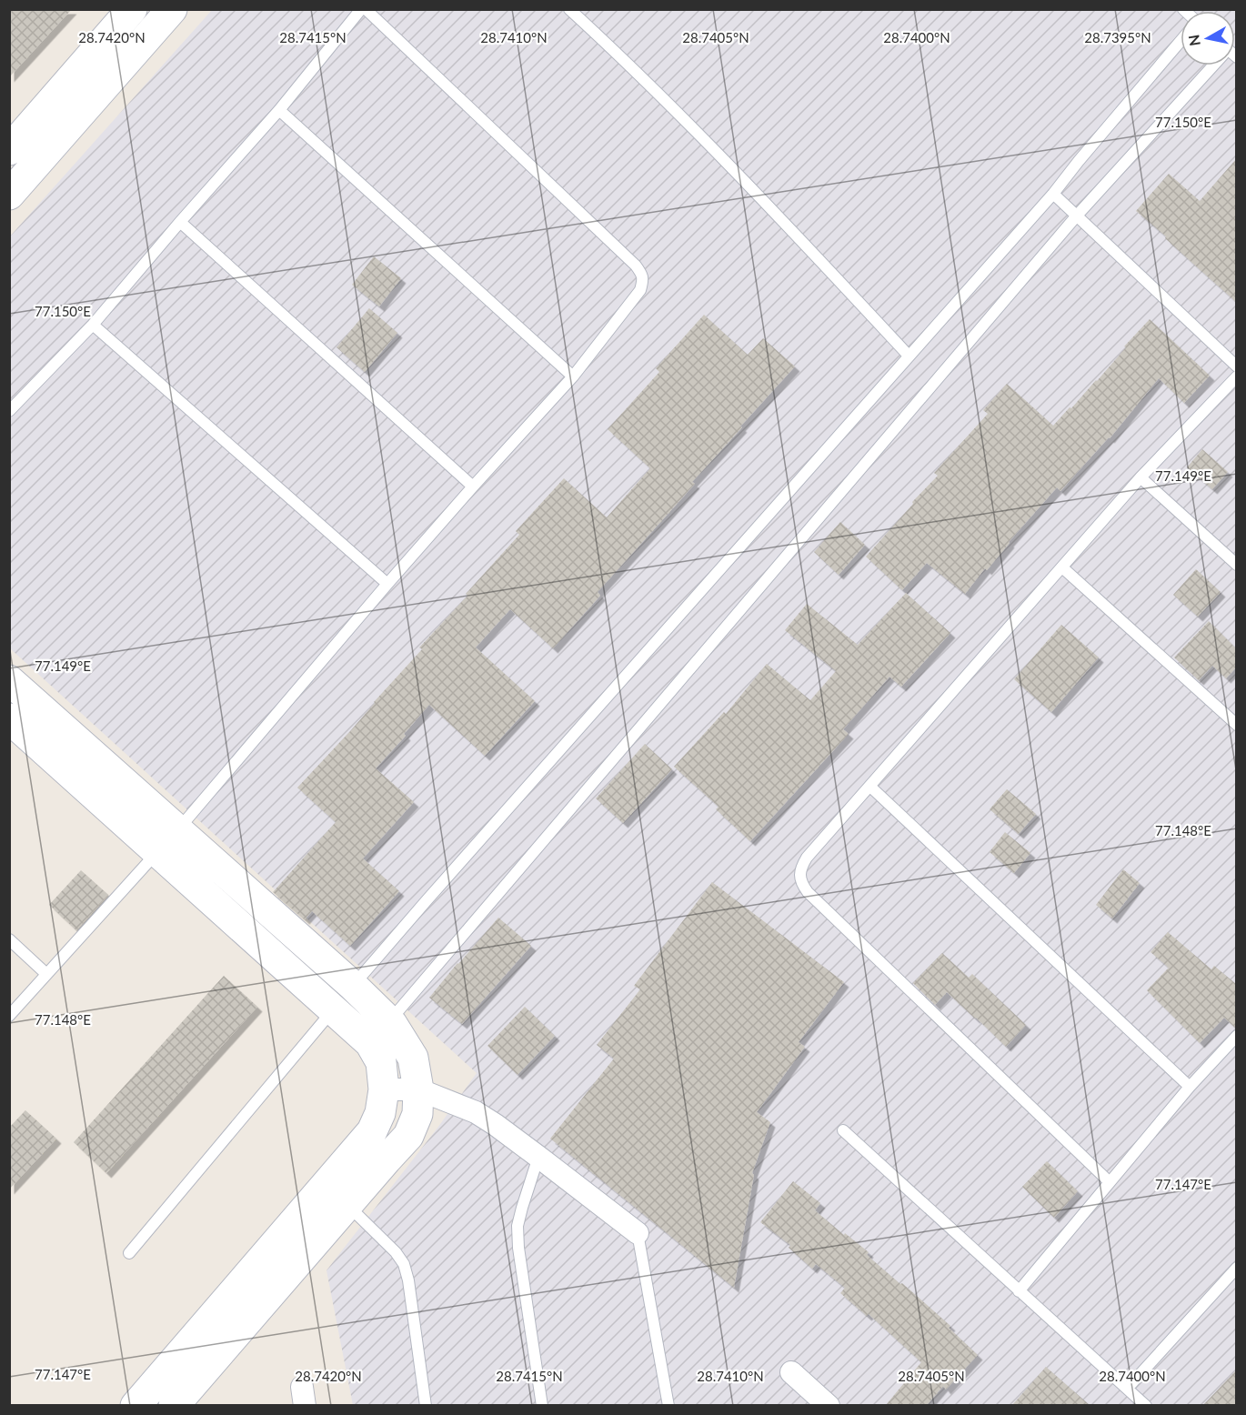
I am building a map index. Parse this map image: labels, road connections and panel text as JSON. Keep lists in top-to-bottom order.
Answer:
{
  "north": "left",
  "coordinates": [
    "28.7395°N",
    "28.7420°N",
    "28.7415°N",
    "28.7410°N",
    "28.7405°N",
    "28.7400°N",
    "77.150°E",
    "77.149°E",
    "77.148°E",
    "77.147°E"
  ]
}
